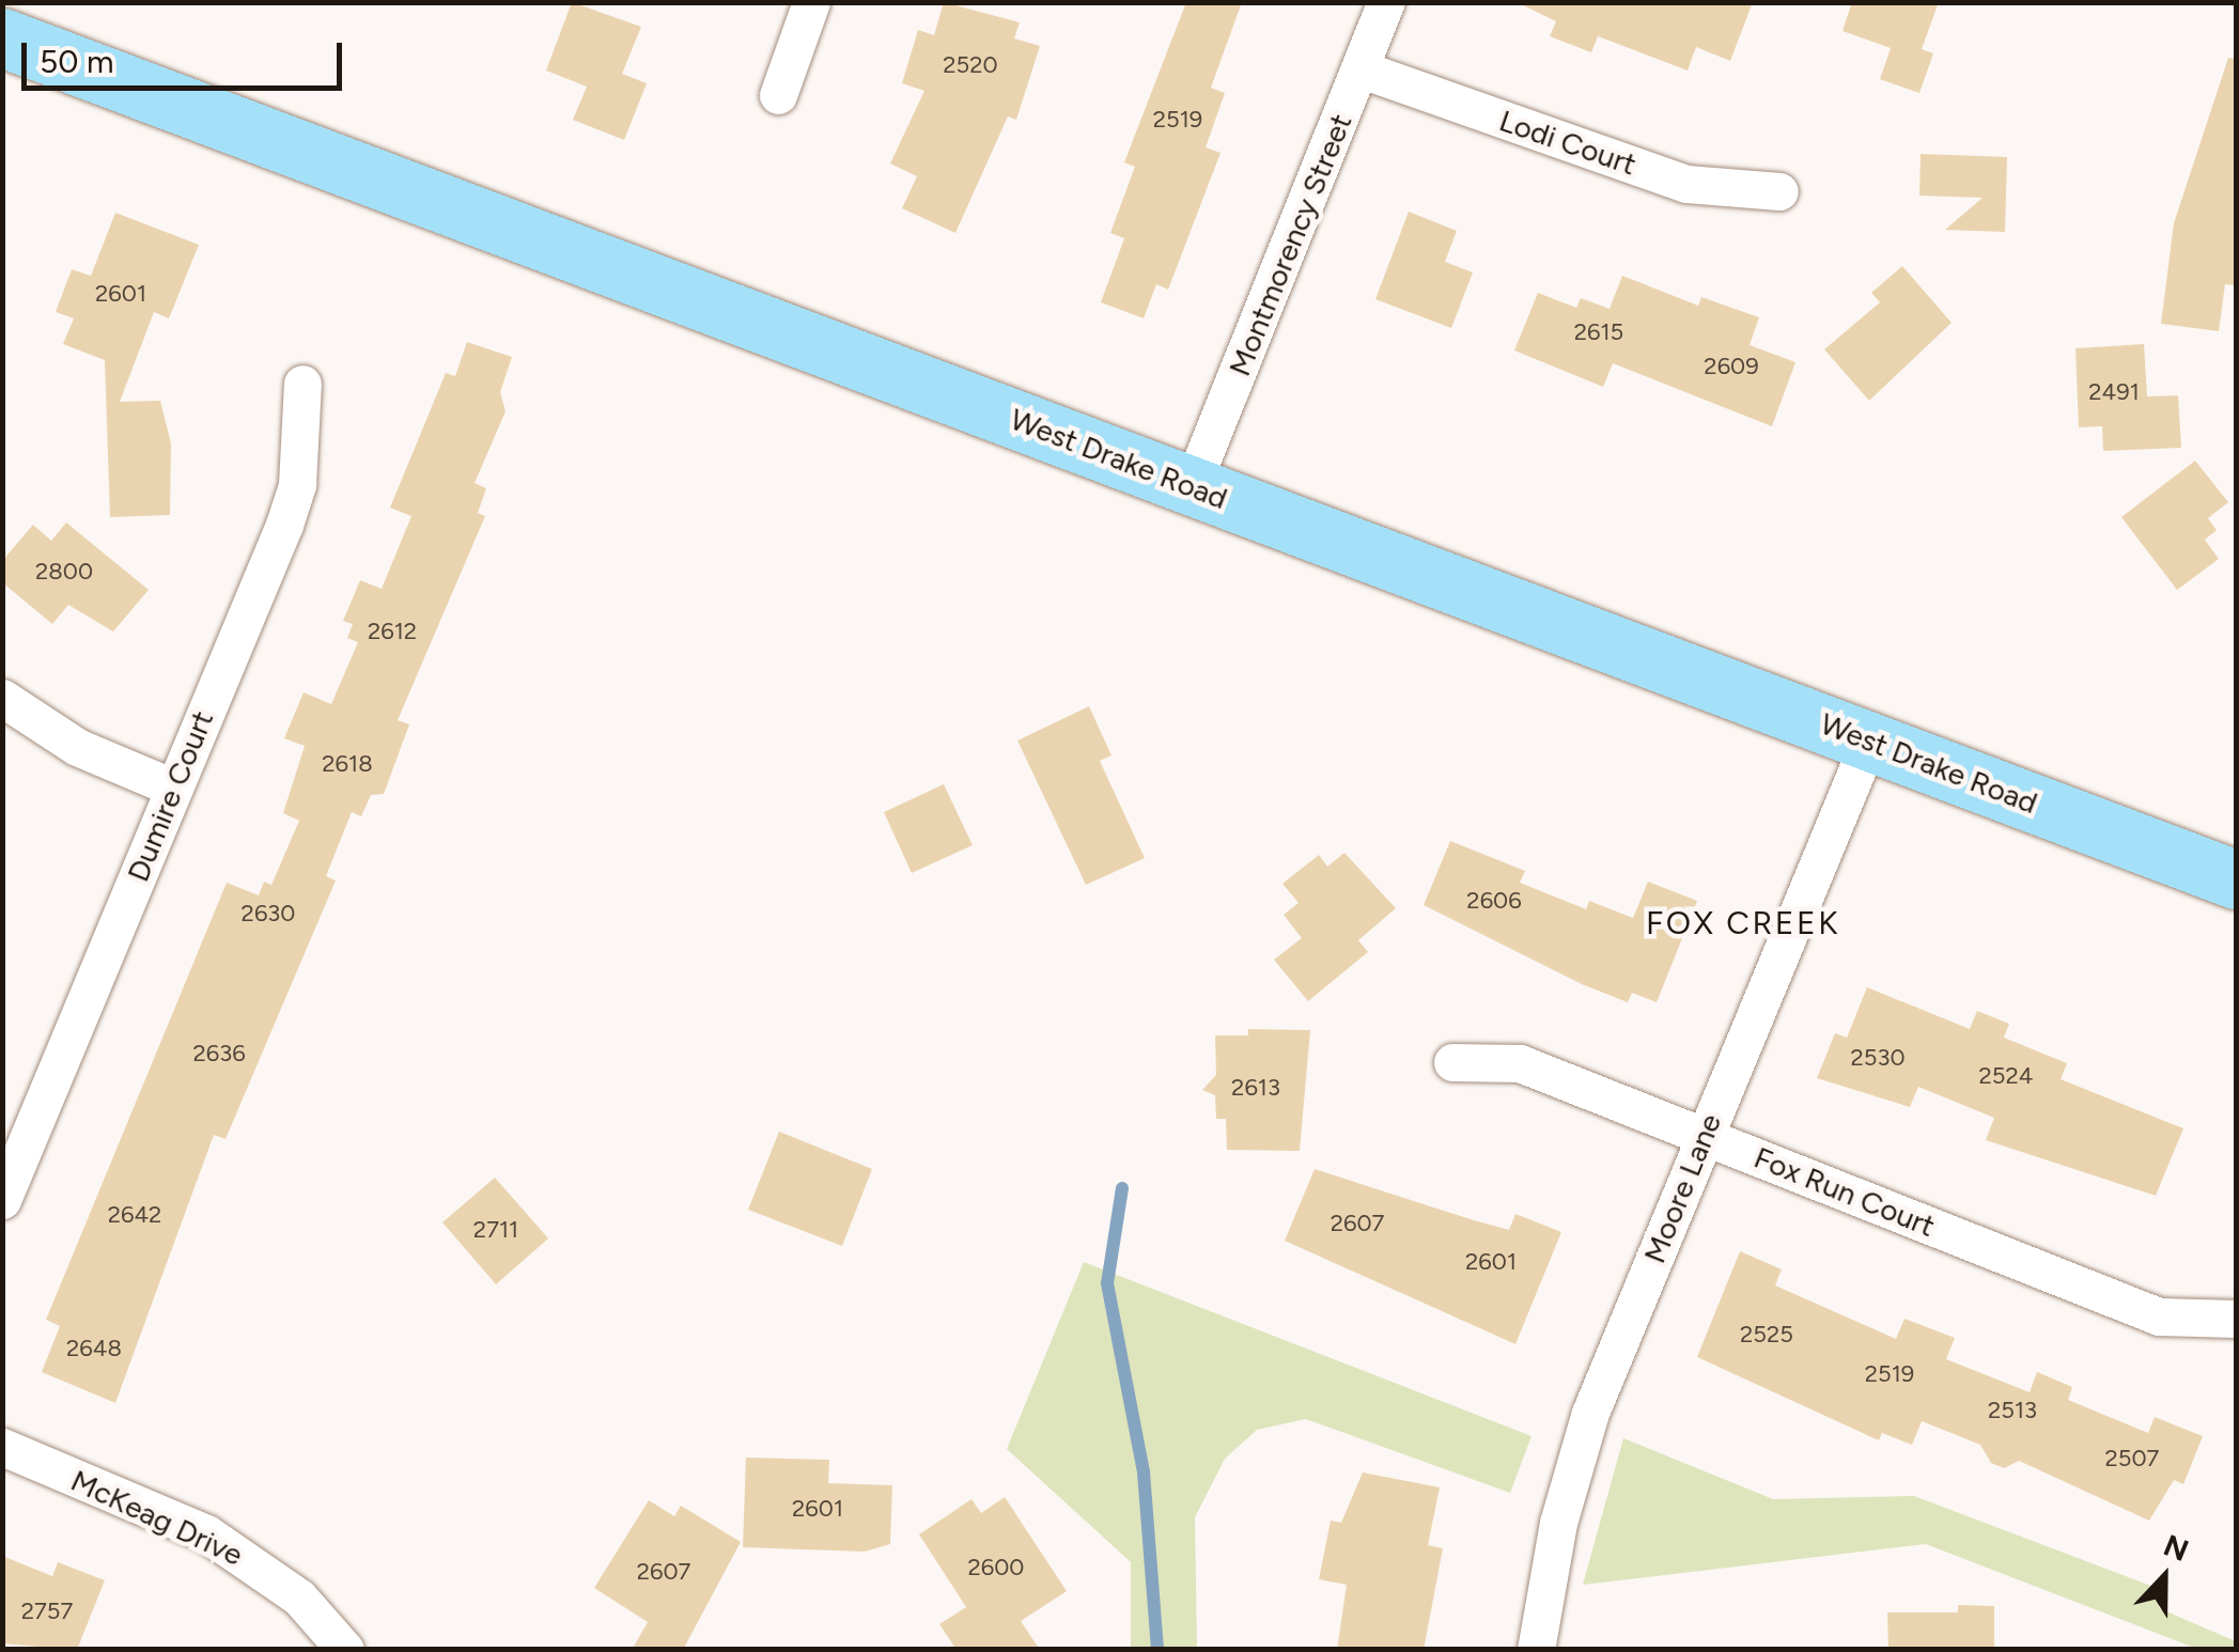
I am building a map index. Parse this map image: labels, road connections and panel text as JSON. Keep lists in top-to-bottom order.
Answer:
{
  "streets": {
    "main road": ["West Drake Road"],
    "street": [
      "Lodi Court",
      "Montmorency Street",
      "Dumire Court",
      "Moore Lane",
      "Fox Run Court",
      "McKeag Drive"
    ]
  },
  "crossings": [
    ["Lodi Court", "Montmorency Street"],
    ["Montmorency Street", "West Drake Road"],
    ["West Drake Road", "Moore Lane"],
    ["Moore Lane", "Fox Run Court"]
  ],
  "districts": ["FOX CREEK"],
  "house_numbers": [
    "2520",
    "2519",
    "2601",
    "2615",
    "2609",
    "2491",
    "2800",
    "2612",
    "2618",
    "2606",
    "2630",
    "2636",
    "2530",
    "2524",
    "2613",
    "2642",
    "2607",
    "2711",
    "2601",
    "2525",
    "2648",
    "2519",
    "2513",
    "2507",
    "2601",
    "2600",
    "2607",
    "2757"
  ],
  "scale_bar": "50 m",
  "north": "top"
}
